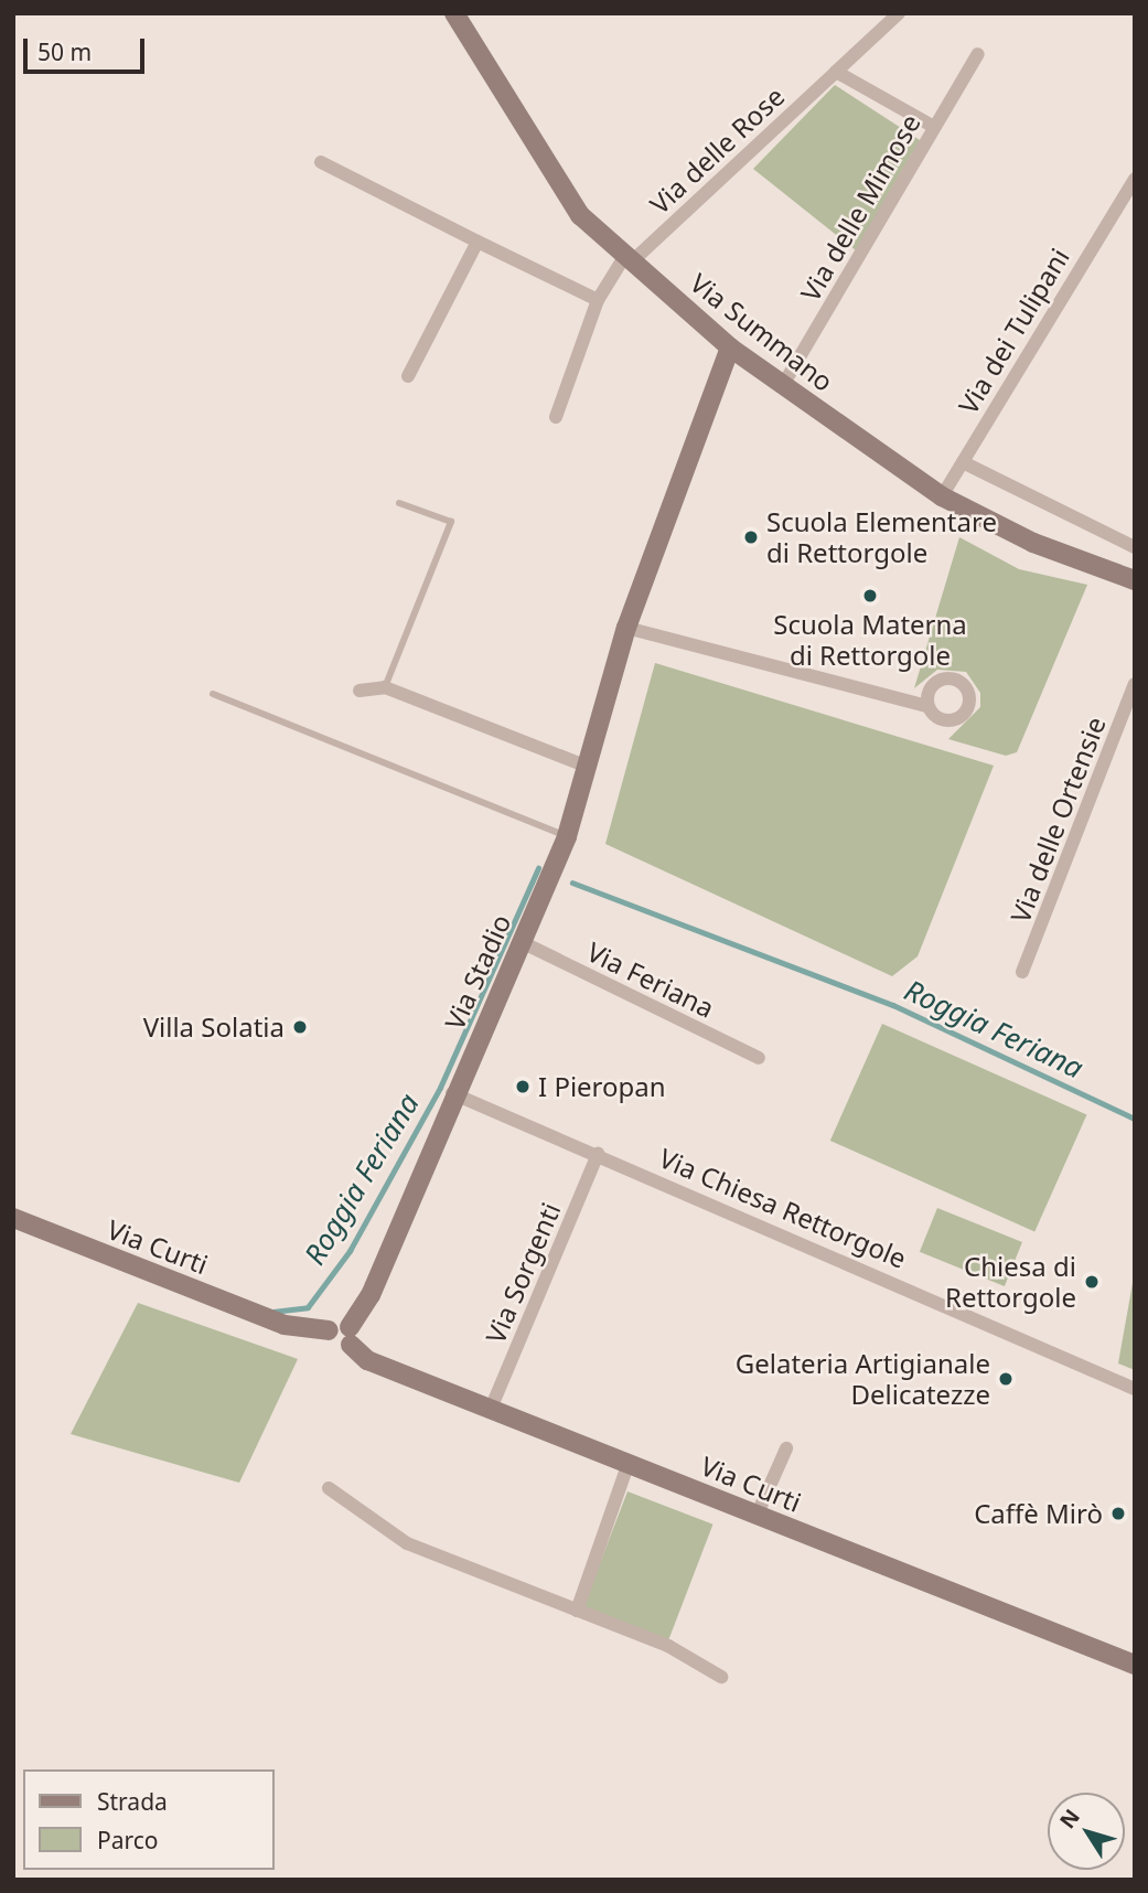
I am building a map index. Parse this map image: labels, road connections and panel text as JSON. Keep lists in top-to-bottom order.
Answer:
{
  "streets": {
    "street": [
      "Via delle Rose",
      "Via delle Mimose",
      "Via dei Tulipani",
      "Via Summano",
      "Via delle Ortensie",
      "Via Stadio",
      "Via Feriana",
      "Via Chiesa Rettorgole",
      "Via Curti",
      "Via Sorgenti"
    ]
  },
  "crossings": [
    ["Via delle Rose", "Via Summano"],
    ["Via delle Mimose", "Via Summano"],
    ["Via dei Tulipani", "Via Summano"],
    ["Via Summano", "Via Stadio"],
    ["Via Stadio", "Via Feriana"],
    ["Via Stadio", "Via Chiesa Rettorgole"],
    ["Via Stadio", "Via Curti"],
    ["Via Chiesa Rettorgole", "Via Sorgenti"],
    ["Via Curti", "Via Sorgenti"]
  ],
  "water": ["Roggia Feriana"],
  "places": [
    "Scuola Elementare di Rettorgole",
    "Scuola Materna di Rettorgole",
    "Villa Solatia",
    "I Pieropan",
    "Chiesa di Rettorgole",
    "Gelateria Artigianale Delicatezze",
    "Caffè Mirò"
  ],
  "legend": ["Strada", "Parco"],
  "scale_bar": "50 m",
  "north": "top left"
}
